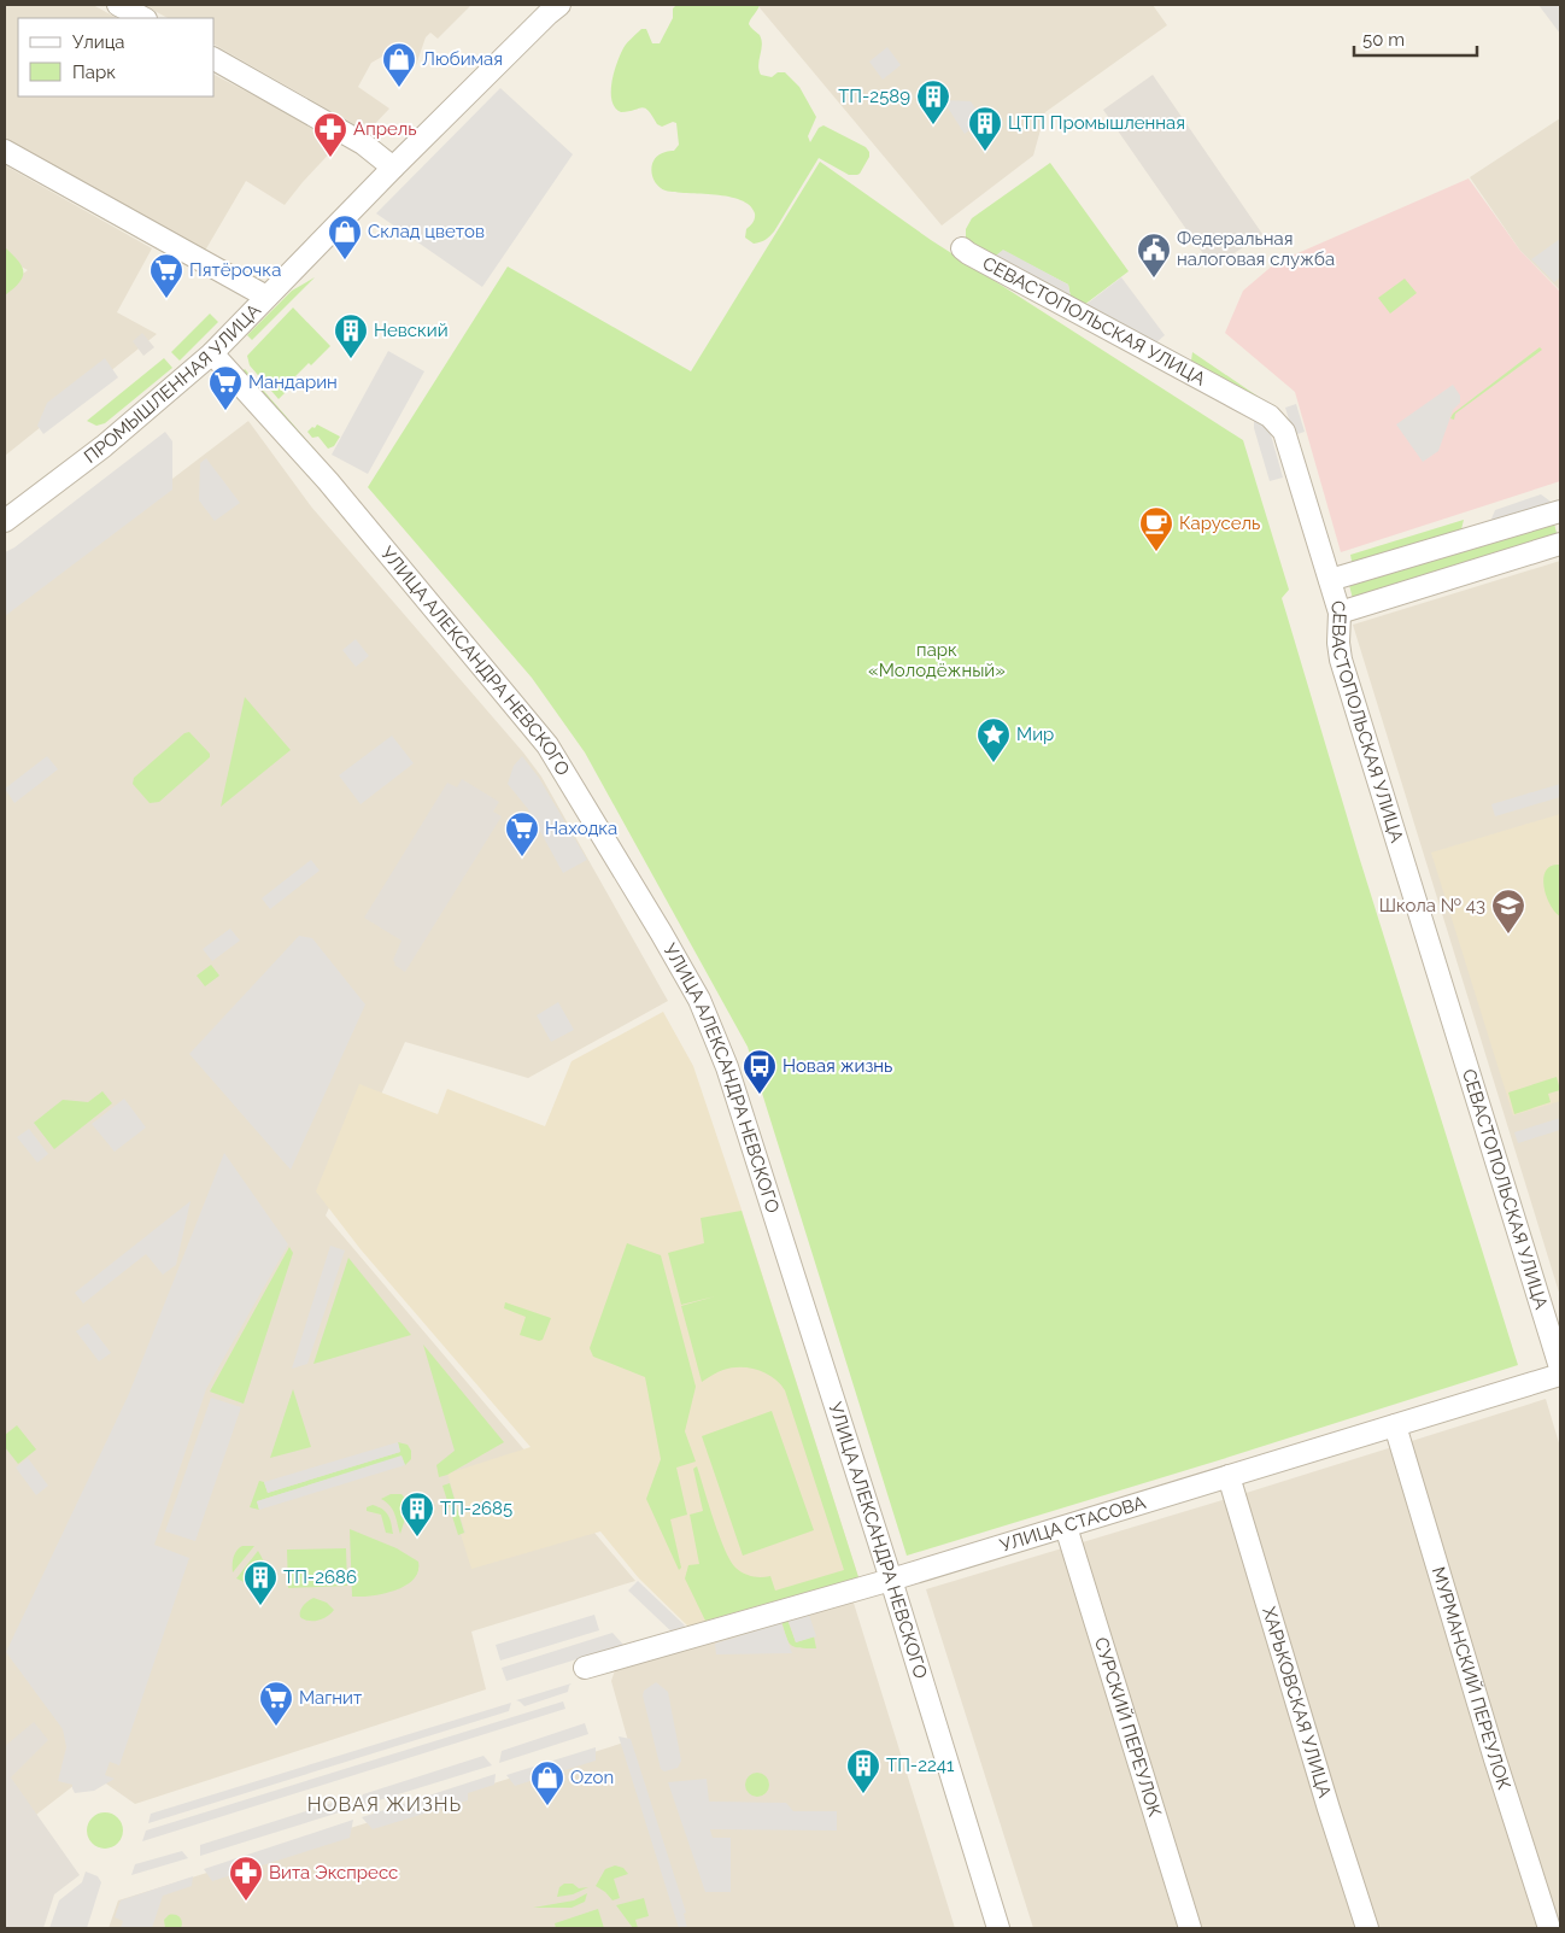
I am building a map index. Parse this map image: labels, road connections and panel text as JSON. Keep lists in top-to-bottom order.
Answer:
{
  "streets": {
    "street": [
      "СЕВАСТОПОЛЬСКАЯ УЛИЦА",
      "ПРОМЫШЛЕННАЯ УЛИЦА",
      "УЛИЦА АЛЕКСАНДРА НЕВСКОГО",
      "УЛИЦА СТАСОВА",
      "МУРМАНСКИЙ ПЕРЕУЛОК",
      "ХАРЬКОВСКАЯ УЛИЦА",
      "СУРСКИЙ ПЕРЕУЛОК"
    ]
  },
  "crossings": [
    ["ПРОМЫШЛЕННАЯ УЛИЦА", "УЛИЦА АЛЕКСАНДРА НЕВСКОГО"],
    ["УЛИЦА АЛЕКСАНДРА НЕВСКОГО", "УЛИЦА СТАСОВА"],
    ["УЛИЦА СТАСОВА", "МУРМАНСКИЙ ПЕРЕУЛОК"],
    ["УЛИЦА СТАСОВА", "ХАРЬКОВСКАЯ УЛИЦА"],
    ["УЛИЦА СТАСОВА", "СУРСКИЙ ПЕРЕУЛОК"]
  ],
  "districts": ["НОВАЯ ЖИЗНЬ"],
  "parks": ["парк «Молодёжный»"],
  "places": {
    "shop": ["Любимая", "Склад цветов", "Ozon"],
    "building": [
      "ТП-2589",
      "ЦТП Промышленная",
      "Невский",
      "ТП-2685",
      "ТП-2686",
      "ТП-2241"
    ],
    "pharmacy": ["Апрель", "Вита Экспресс"],
    "public building": ["Федеральная налоговая служба"],
    "supermarket": [
      "Пятёрочка",
      "Мандарин",
      "Находка",
      "Магнит"
    ],
    "cafe": ["Карусель"],
    "place": ["Мир"],
    "school or university": ["Школа № 43"],
    "bus stop": ["Новая жизнь"]
  },
  "legend": ["Улица", "Парк"],
  "scale_bar": "50 m"
}
